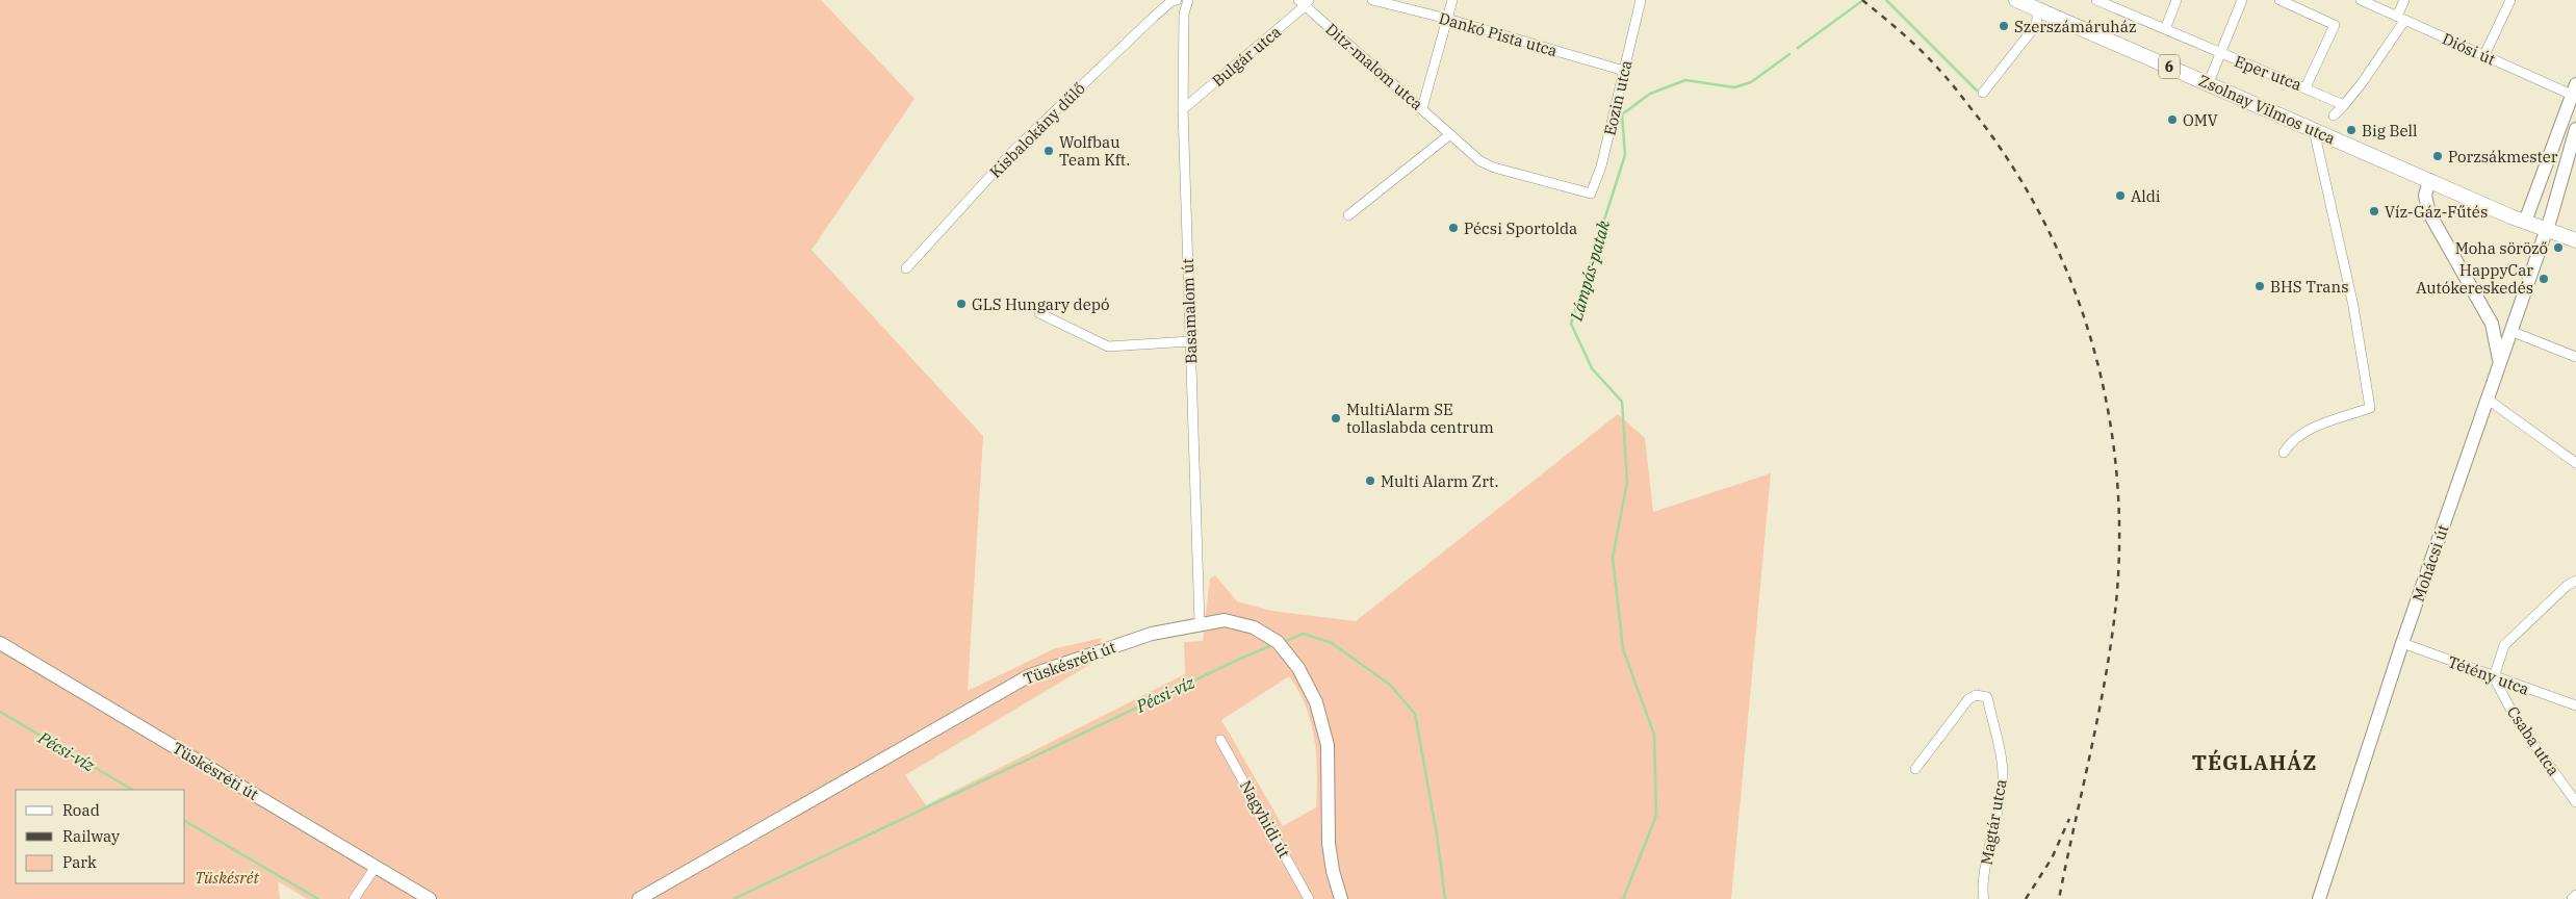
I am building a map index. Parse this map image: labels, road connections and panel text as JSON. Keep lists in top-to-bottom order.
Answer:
{
  "streets": {
    "main road": ["6", "Zsolnay Vilmos utca"],
    "street": [
      "Dankó Pista utca",
      "Diósi út",
      "Bulgár utca",
      "Ditz-malom utca",
      "Eper utca",
      "Eozin utca",
      "Kisbalokány dűlő",
      "Basamalom út",
      "Mohácsi út",
      "Tüskésréti út",
      "Tétény utca",
      "Csaba utca",
      "Nagyhidi út",
      "Magtár utca"
    ]
  },
  "crossings": [
    ["Dankó Pista utca", "Eozin utca"],
    ["Bulgár utca", "Ditz-malom utca"],
    ["Bulgár utca", "Basamalom út"],
    ["Ditz-malom utca", "Eozin utca"],
    ["Zsolnay Vilmos utca", "Mohácsi út"],
    ["Basamalom út", "Tüskésréti út"],
    ["Mohácsi út", "Tétény utca"],
    ["Tétény utca", "Csaba utca"]
  ],
  "districts": ["TÉGLAHÁZ"],
  "water": ["Lámpás-patak", "Pécsi-víz"],
  "parks": ["Tüskésrét"],
  "places": [
    "Szerszámáruház",
    "OMV",
    "Big Bell",
    "Wolfbau Team Kft.",
    "Porzsákmester",
    "Aldi",
    "Víz-Gáz-Fűtés",
    "Pécsi Sportolda",
    "Moha söröző",
    "HappyCar Autókereskedés",
    "BHS Trans",
    "GLS Hungary depó",
    "MultiAlarm SE tollaslabda centrum",
    "Multi Alarm Zrt."
  ],
  "legend": ["Road", "Railway", "Park"]
}
